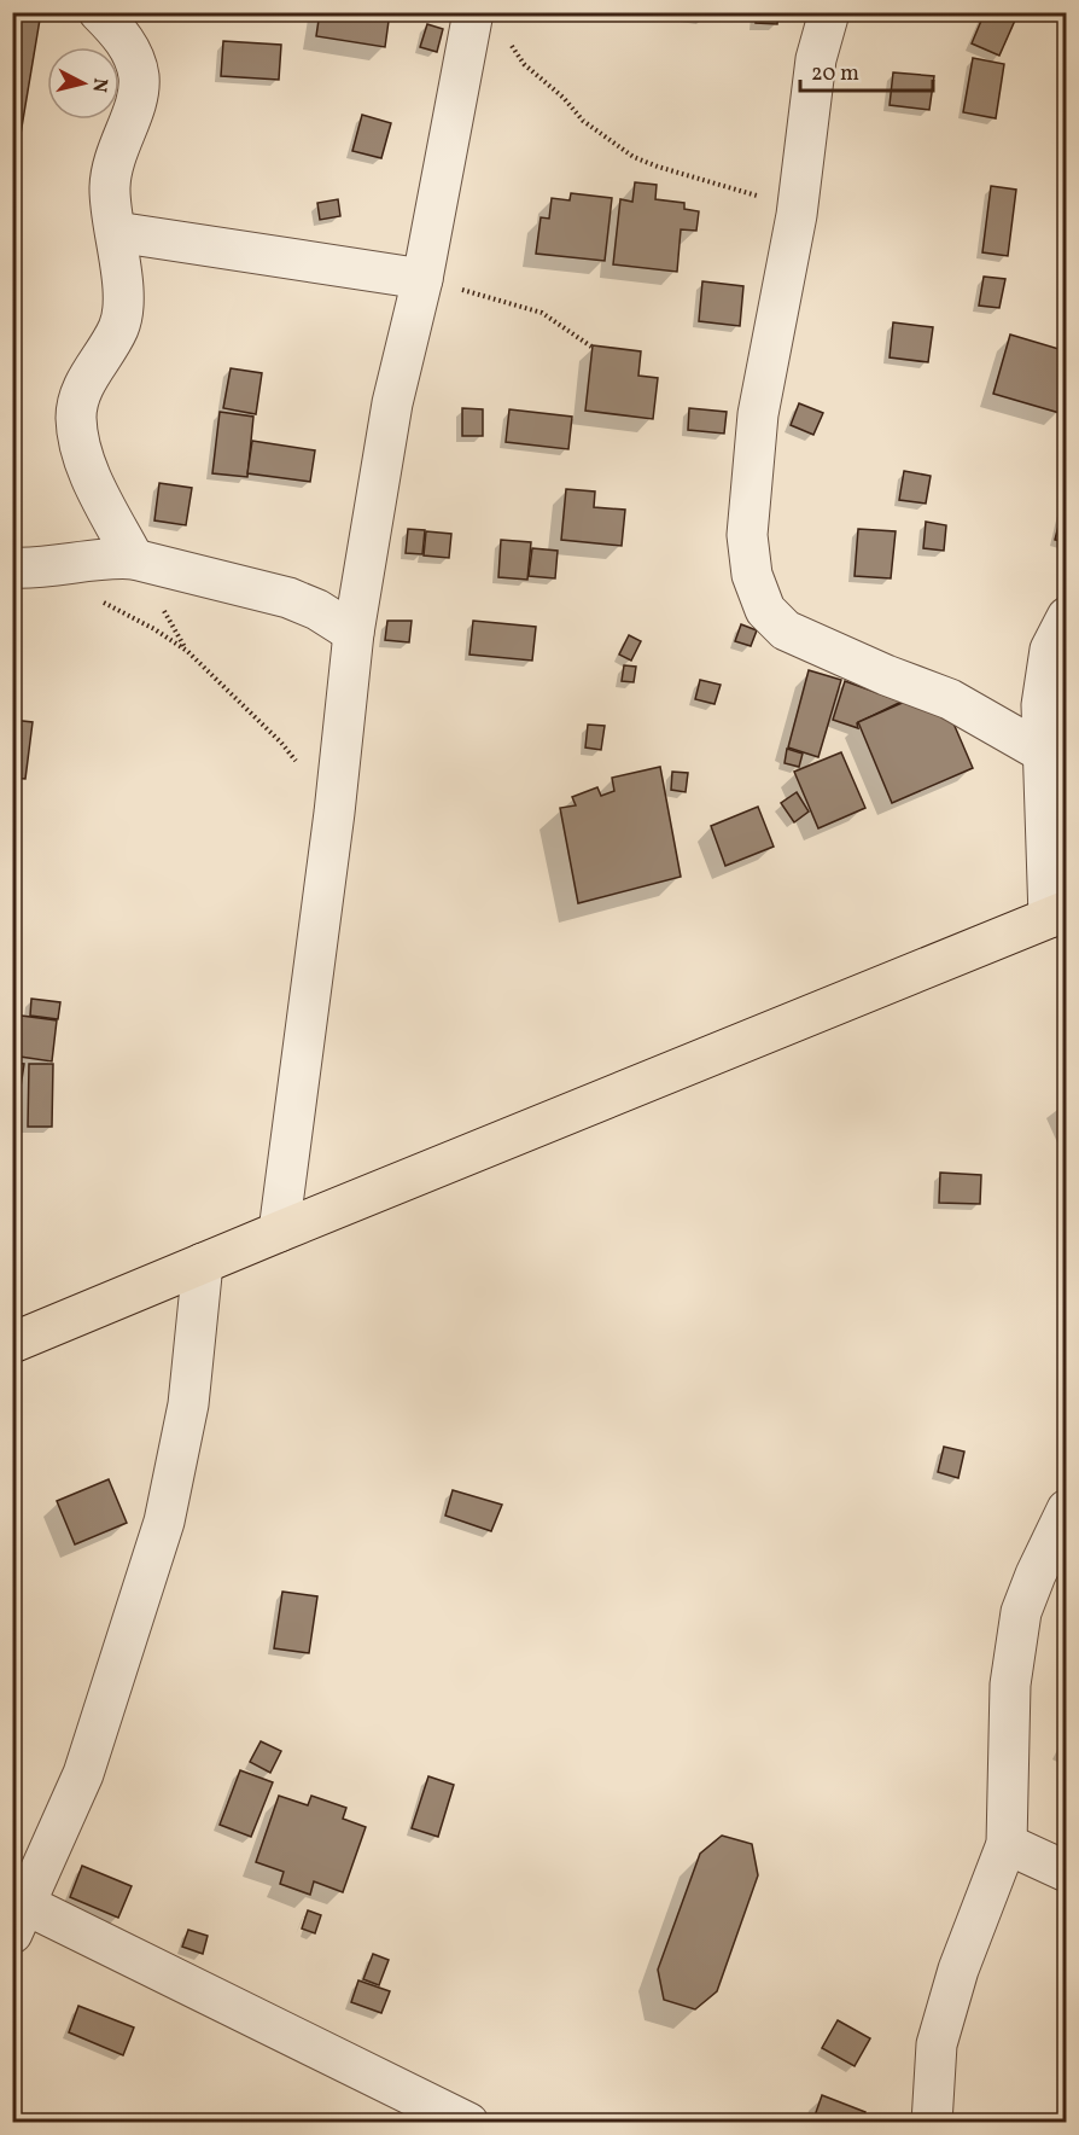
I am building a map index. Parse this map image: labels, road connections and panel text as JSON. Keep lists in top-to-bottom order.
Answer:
{
  "scale_bar": "20 m",
  "north": "right"
}
